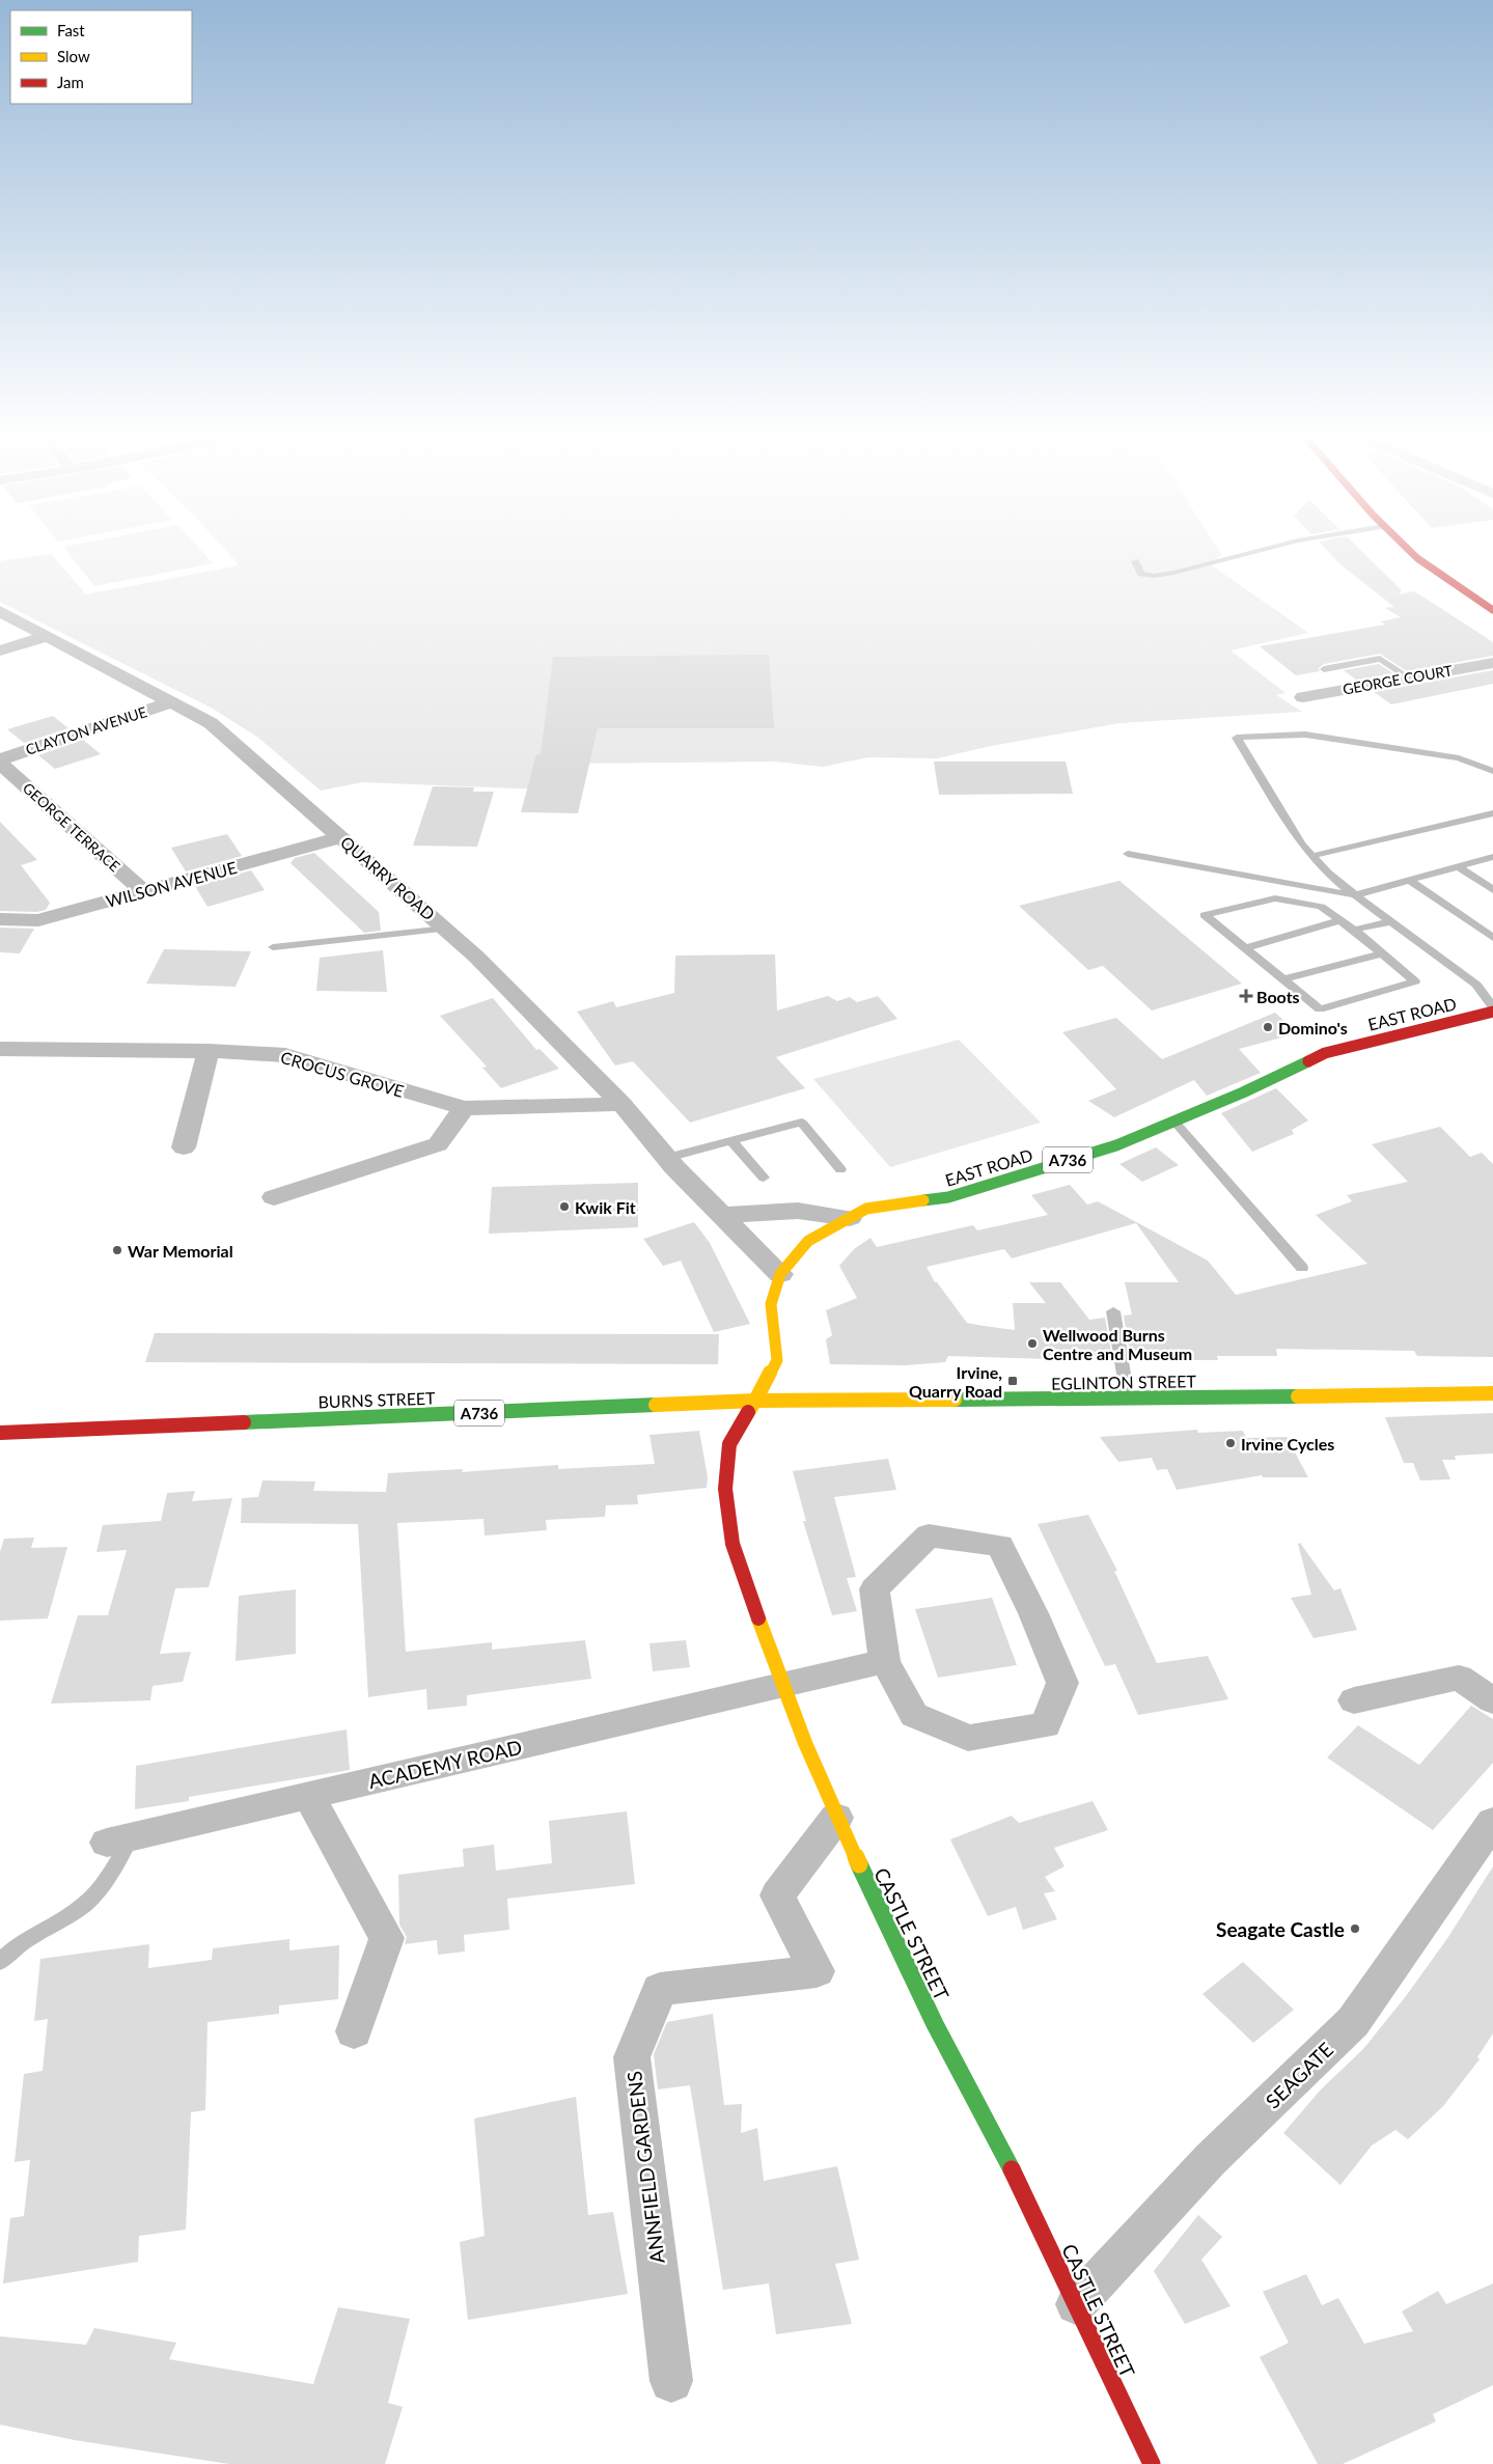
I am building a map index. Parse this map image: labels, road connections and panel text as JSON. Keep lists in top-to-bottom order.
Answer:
{
  "streets": {
    "main road": [
      "EAST ROAD",
      "A736",
      "EGLINTON STREET",
      "BURNS STREET",
      "CASTLE STREET"
    ],
    "street": [
      "GEORGE COURT",
      "CLAYTON AVENUE",
      "GEORGE TERRACE",
      "QUARRY ROAD",
      "WILSON AVENUE",
      "CROCUS GROVE",
      "ACADEMY ROAD",
      "SEAGATE",
      "ANNFIELD GARDENS"
    ]
  },
  "crossings": [
    ["CLAYTON AVENUE", "GEORGE TERRACE"],
    ["CLAYTON AVENUE", "QUARRY ROAD"],
    ["GEORGE TERRACE", "WILSON AVENUE"],
    ["QUARRY ROAD", "WILSON AVENUE"],
    ["QUARRY ROAD", "EAST ROAD"],
    ["QUARRY ROAD", "CROCUS GROVE"],
    ["EAST ROAD", "EGLINTON STREET"],
    ["EAST ROAD", "BURNS STREET"],
    ["EAST ROAD", "CASTLE STREET"],
    ["EGLINTON STREET", "BURNS STREET"],
    ["EGLINTON STREET", "CASTLE STREET"],
    ["BURNS STREET", "CASTLE STREET"],
    ["ACADEMY ROAD", "CASTLE STREET"],
    ["CASTLE STREET", "SEAGATE"],
    ["CASTLE STREET", "ANNFIELD GARDENS"]
  ],
  "places": {
    "health": ["Boots"],
    "other": [
      "Domino's",
      "Kwik Fit",
      "War Memorial",
      "Wellwood Burns Centre and Museum",
      "Irvine Cycles",
      "Seagate Castle"
    ],
    "transit": ["Irvine, Quarry Road"]
  },
  "legend": ["Fast", "Slow", "Jam"]
}
